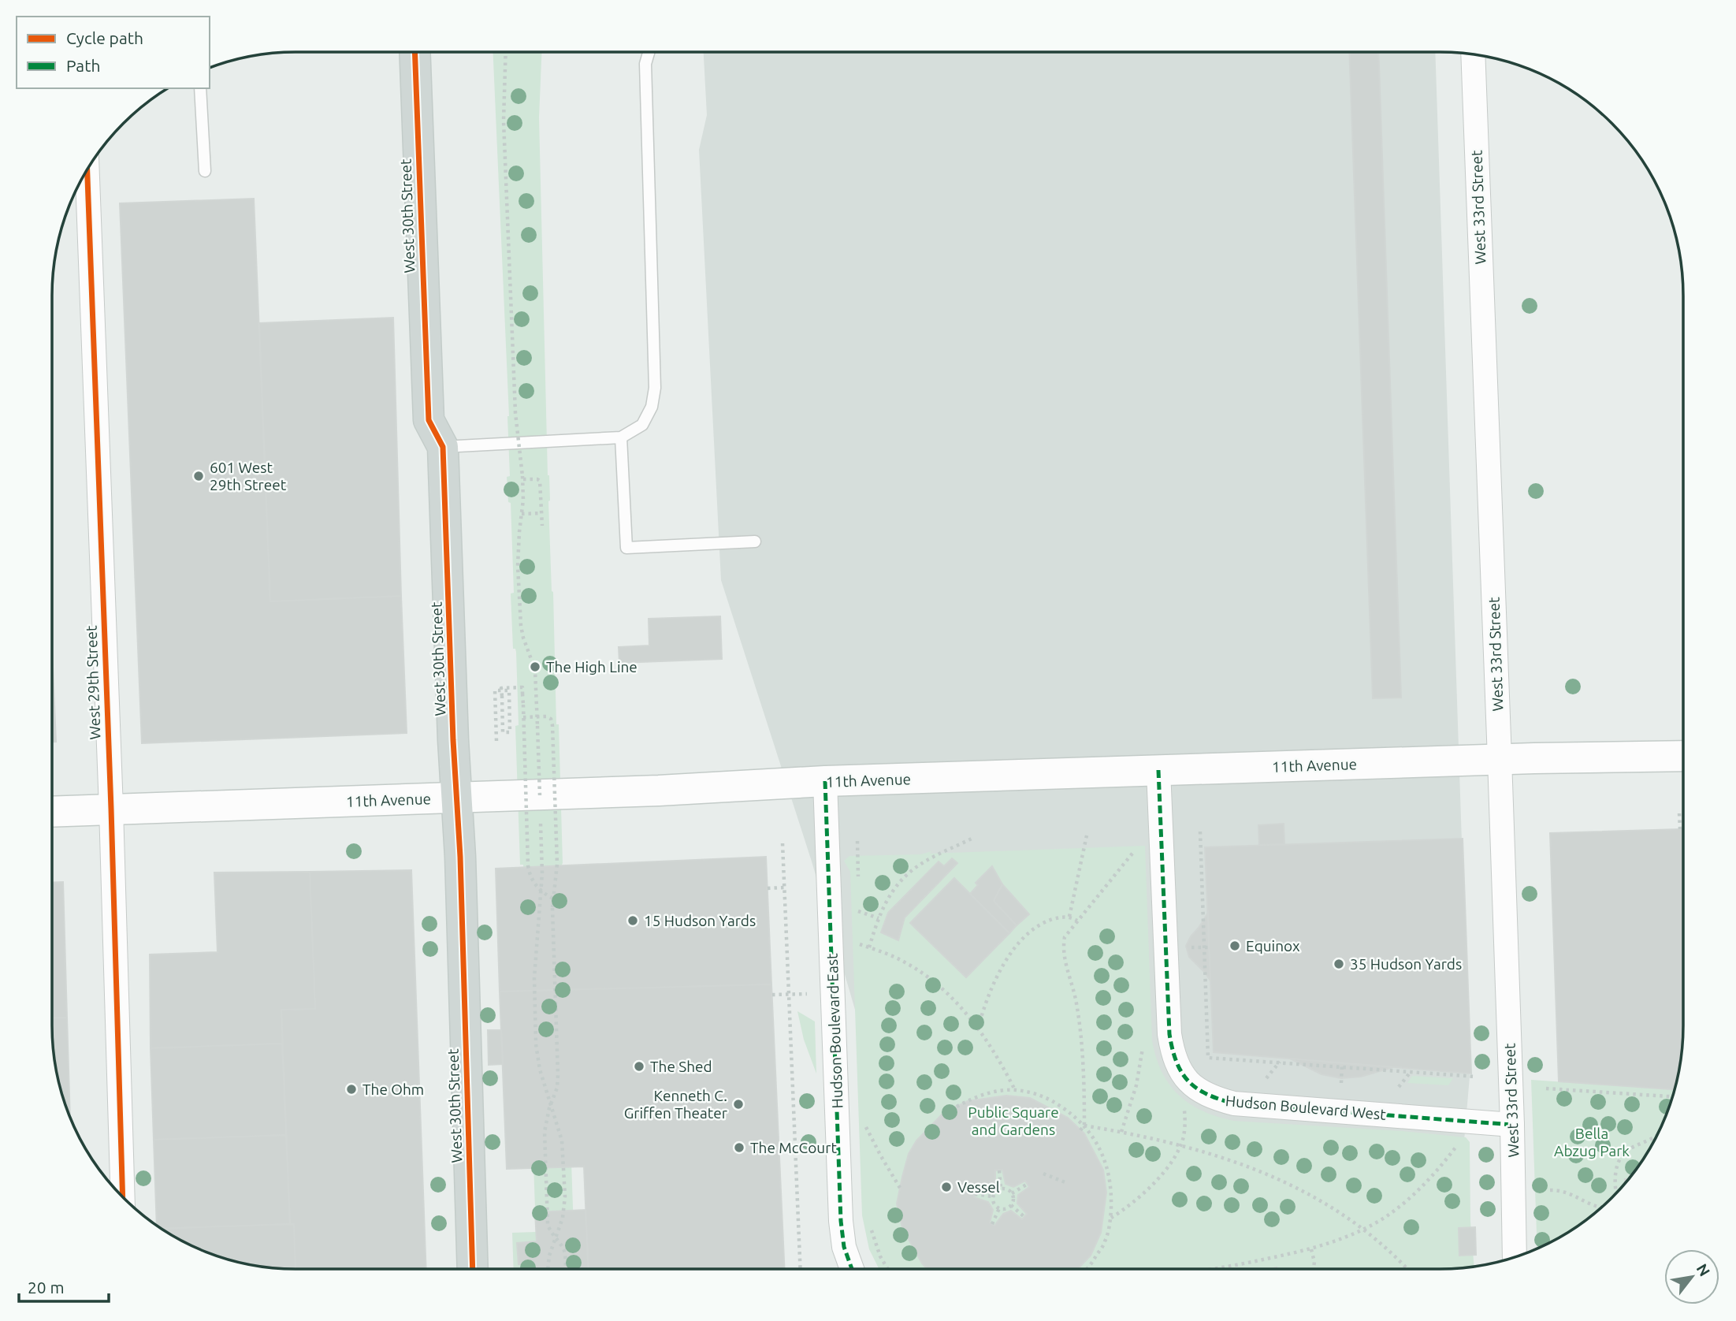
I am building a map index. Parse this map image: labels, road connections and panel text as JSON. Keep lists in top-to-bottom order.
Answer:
{
  "streets": {
    "main road": ["West 30th Street", "11th Avenue"],
    "street": [
      "West 33rd Street",
      "West 29th Street",
      "Hudson Boulevard East",
      "Hudson Boulevard West"
    ]
  },
  "crossings": [
    ["West 33rd Street", "11th Avenue"],
    ["West 33rd Street", "Hudson Boulevard West"],
    ["West 30th Street", "11th Avenue"],
    ["West 29th Street", "11th Avenue"],
    ["11th Avenue", "Hudson Boulevard East"],
    ["11th Avenue", "Hudson Boulevard West"]
  ],
  "parks": ["Public Square and Gardens", "Bella Abzug Park"],
  "places": [
    "601 West 29th Street",
    "The High Line",
    "15 Hudson Yards",
    "Equinox",
    "35 Hudson Yards",
    "The Shed",
    "The Ohm",
    "Kenneth C. Griffen Theater",
    "The McCourt",
    "Vessel"
  ],
  "legend": ["Cycle path", "Path"],
  "scale_bar": "20 m",
  "north": "top right"
}
